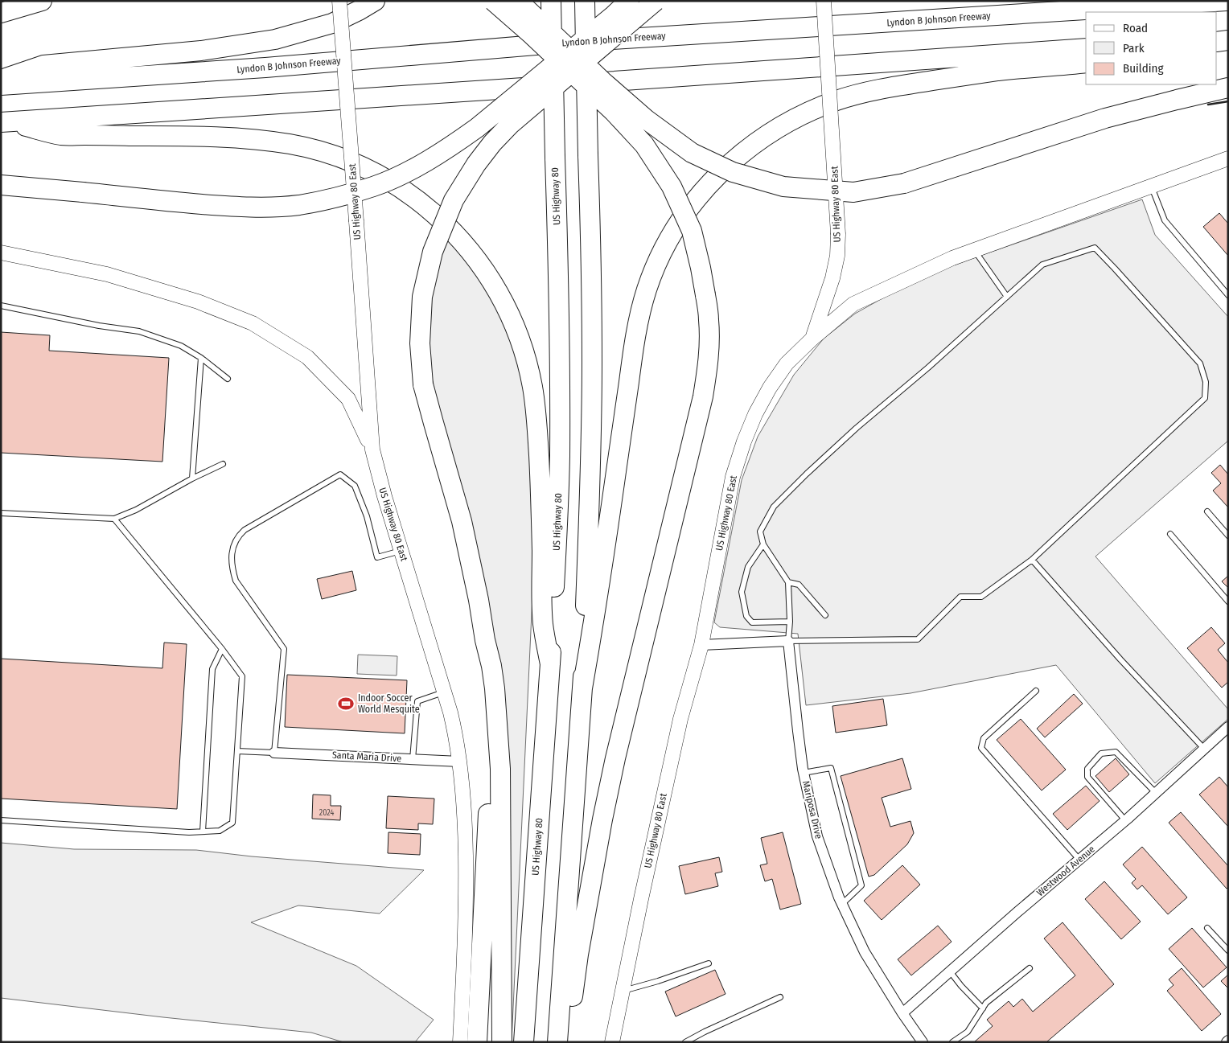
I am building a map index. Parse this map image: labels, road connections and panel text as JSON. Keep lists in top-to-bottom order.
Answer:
{
  "streets": {
    "highway": ["Lyndon B Johnson Freeway", "US Highway 80"],
    "main road": ["US Highway 80 East"],
    "street": ["Santa Maria Drive", "Mariposa Drive", "Westwood Avenue"]
  },
  "crossings": [
    ["US Highway 80 East", "Santa Maria Drive"],
    ["Mariposa Drive", "Westwood Avenue"]
  ],
  "places": {
    "sports": ["Indoor Soccer World Mesquite"]
  },
  "house_numbers": ["2024"],
  "legend": ["Road", "Park", "Building"]
}
